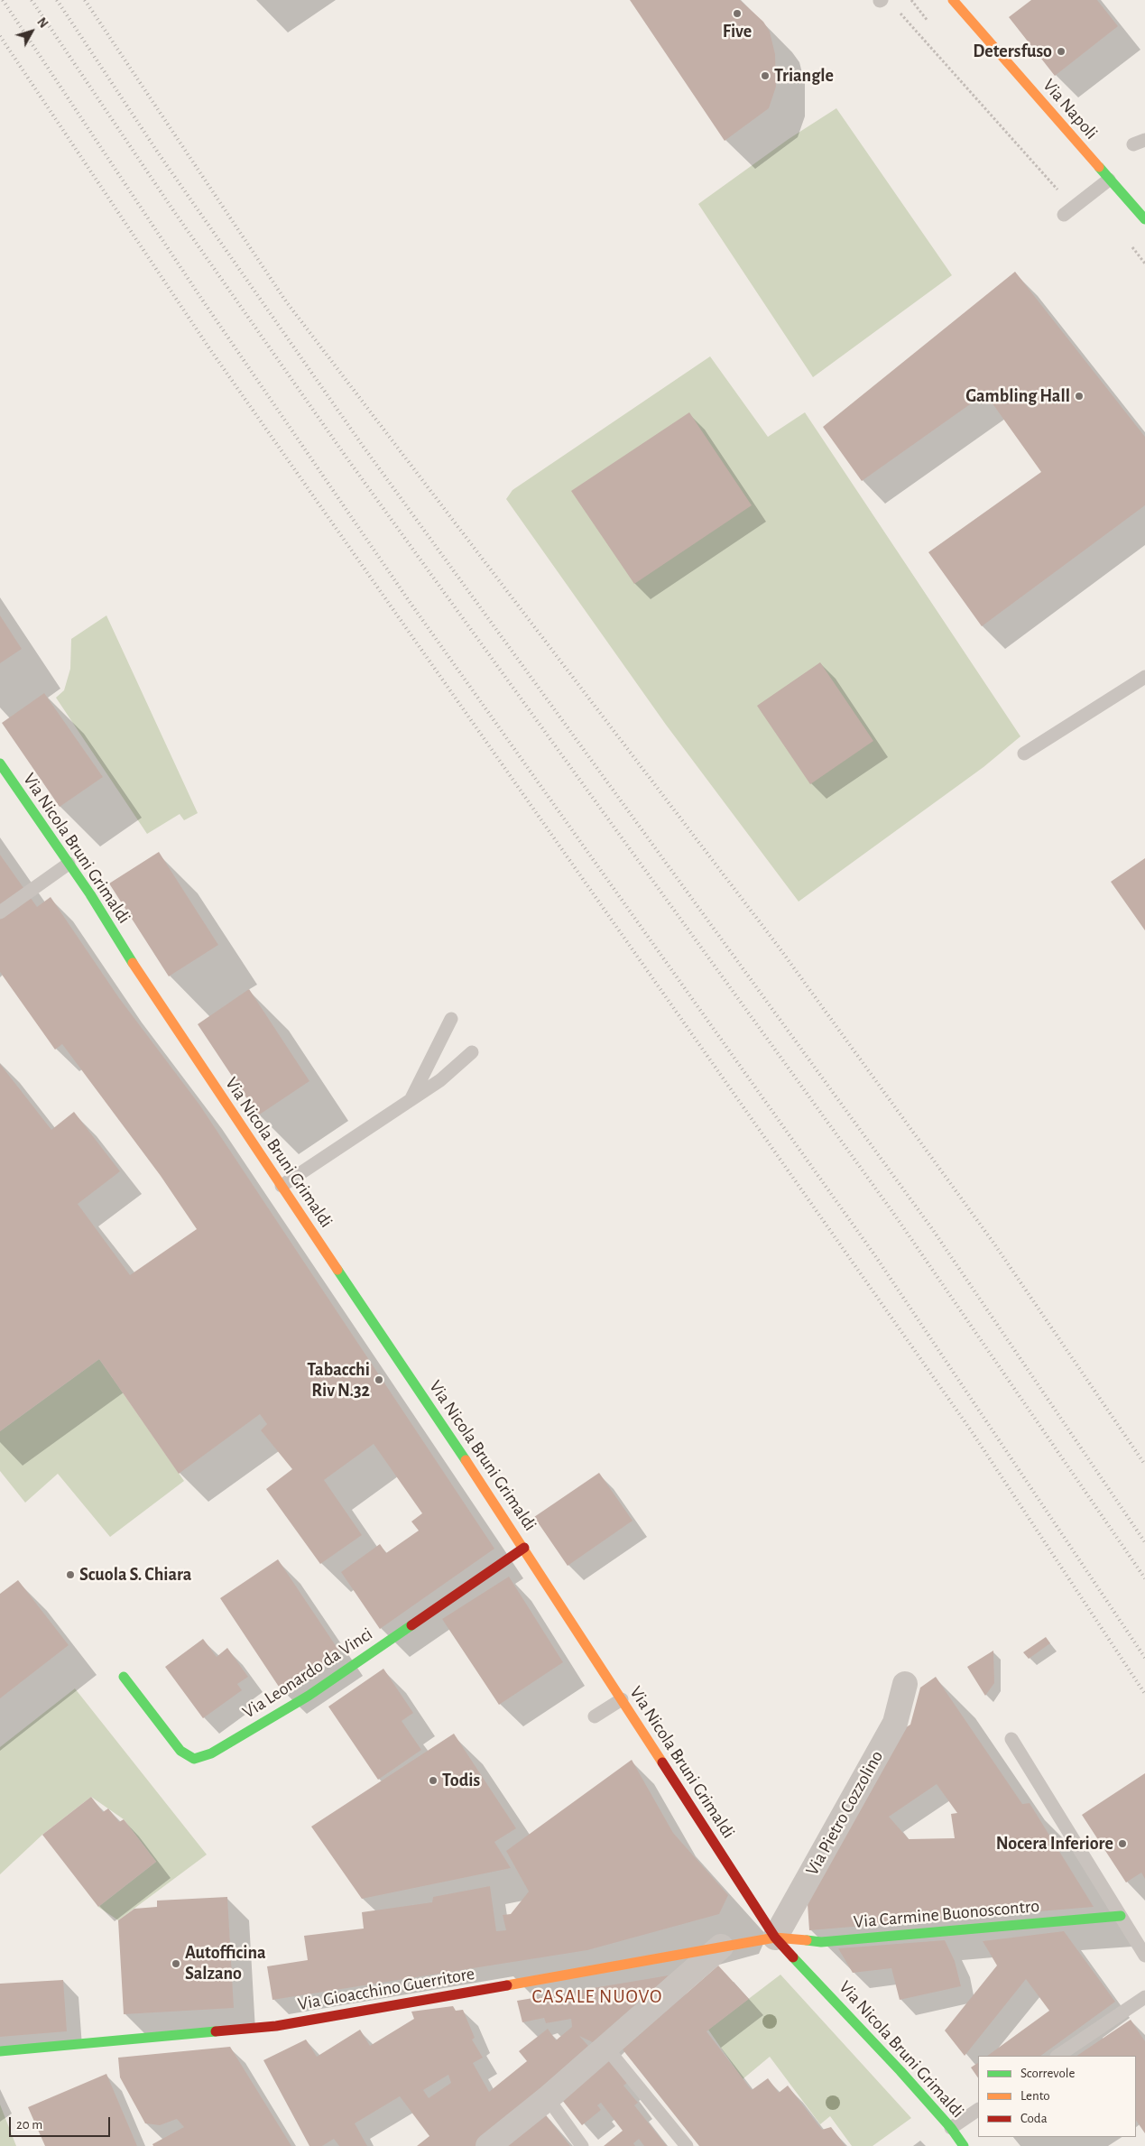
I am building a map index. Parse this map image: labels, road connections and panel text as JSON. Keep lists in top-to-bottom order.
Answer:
{
  "streets": {
    "street": [
      "Via Napoli",
      "Via Nicola Bruni Grimaldi",
      "Via Leonardo da Vinci",
      "Via Pietro Cozzolino",
      "Via Carmine Buonoscontro",
      "Via Gioacchino Guerritore"
    ]
  },
  "crossings": [
    ["Via Nicola Bruni Grimaldi", "Via Leonardo da Vinci"],
    ["Via Nicola Bruni Grimaldi", "Via Pietro Cozzolino"],
    ["Via Nicola Bruni Grimaldi", "Via Carmine Buonoscontro"],
    ["Via Nicola Bruni Grimaldi", "Via Gioacchino Guerritore"],
    ["Via Pietro Cozzolino", "Via Carmine Buonoscontro"],
    ["Via Pietro Cozzolino", "Via Gioacchino Guerritore"],
    ["Via Carmine Buonoscontro", "Via Gioacchino Guerritore"]
  ],
  "districts": ["CASALE NUOVO"],
  "places": [
    "Five",
    "Detersfuso",
    "Triangle",
    "Gambling Hall",
    "Tabacchi Riv N.32",
    "Scuola S. Chiara",
    "Todis",
    "Nocera Inferiore",
    "Autofficina Salzano"
  ],
  "legend": ["Scorrevole", "Lento", "Coda"],
  "scale_bar": "20 m",
  "north": "top right"
}
